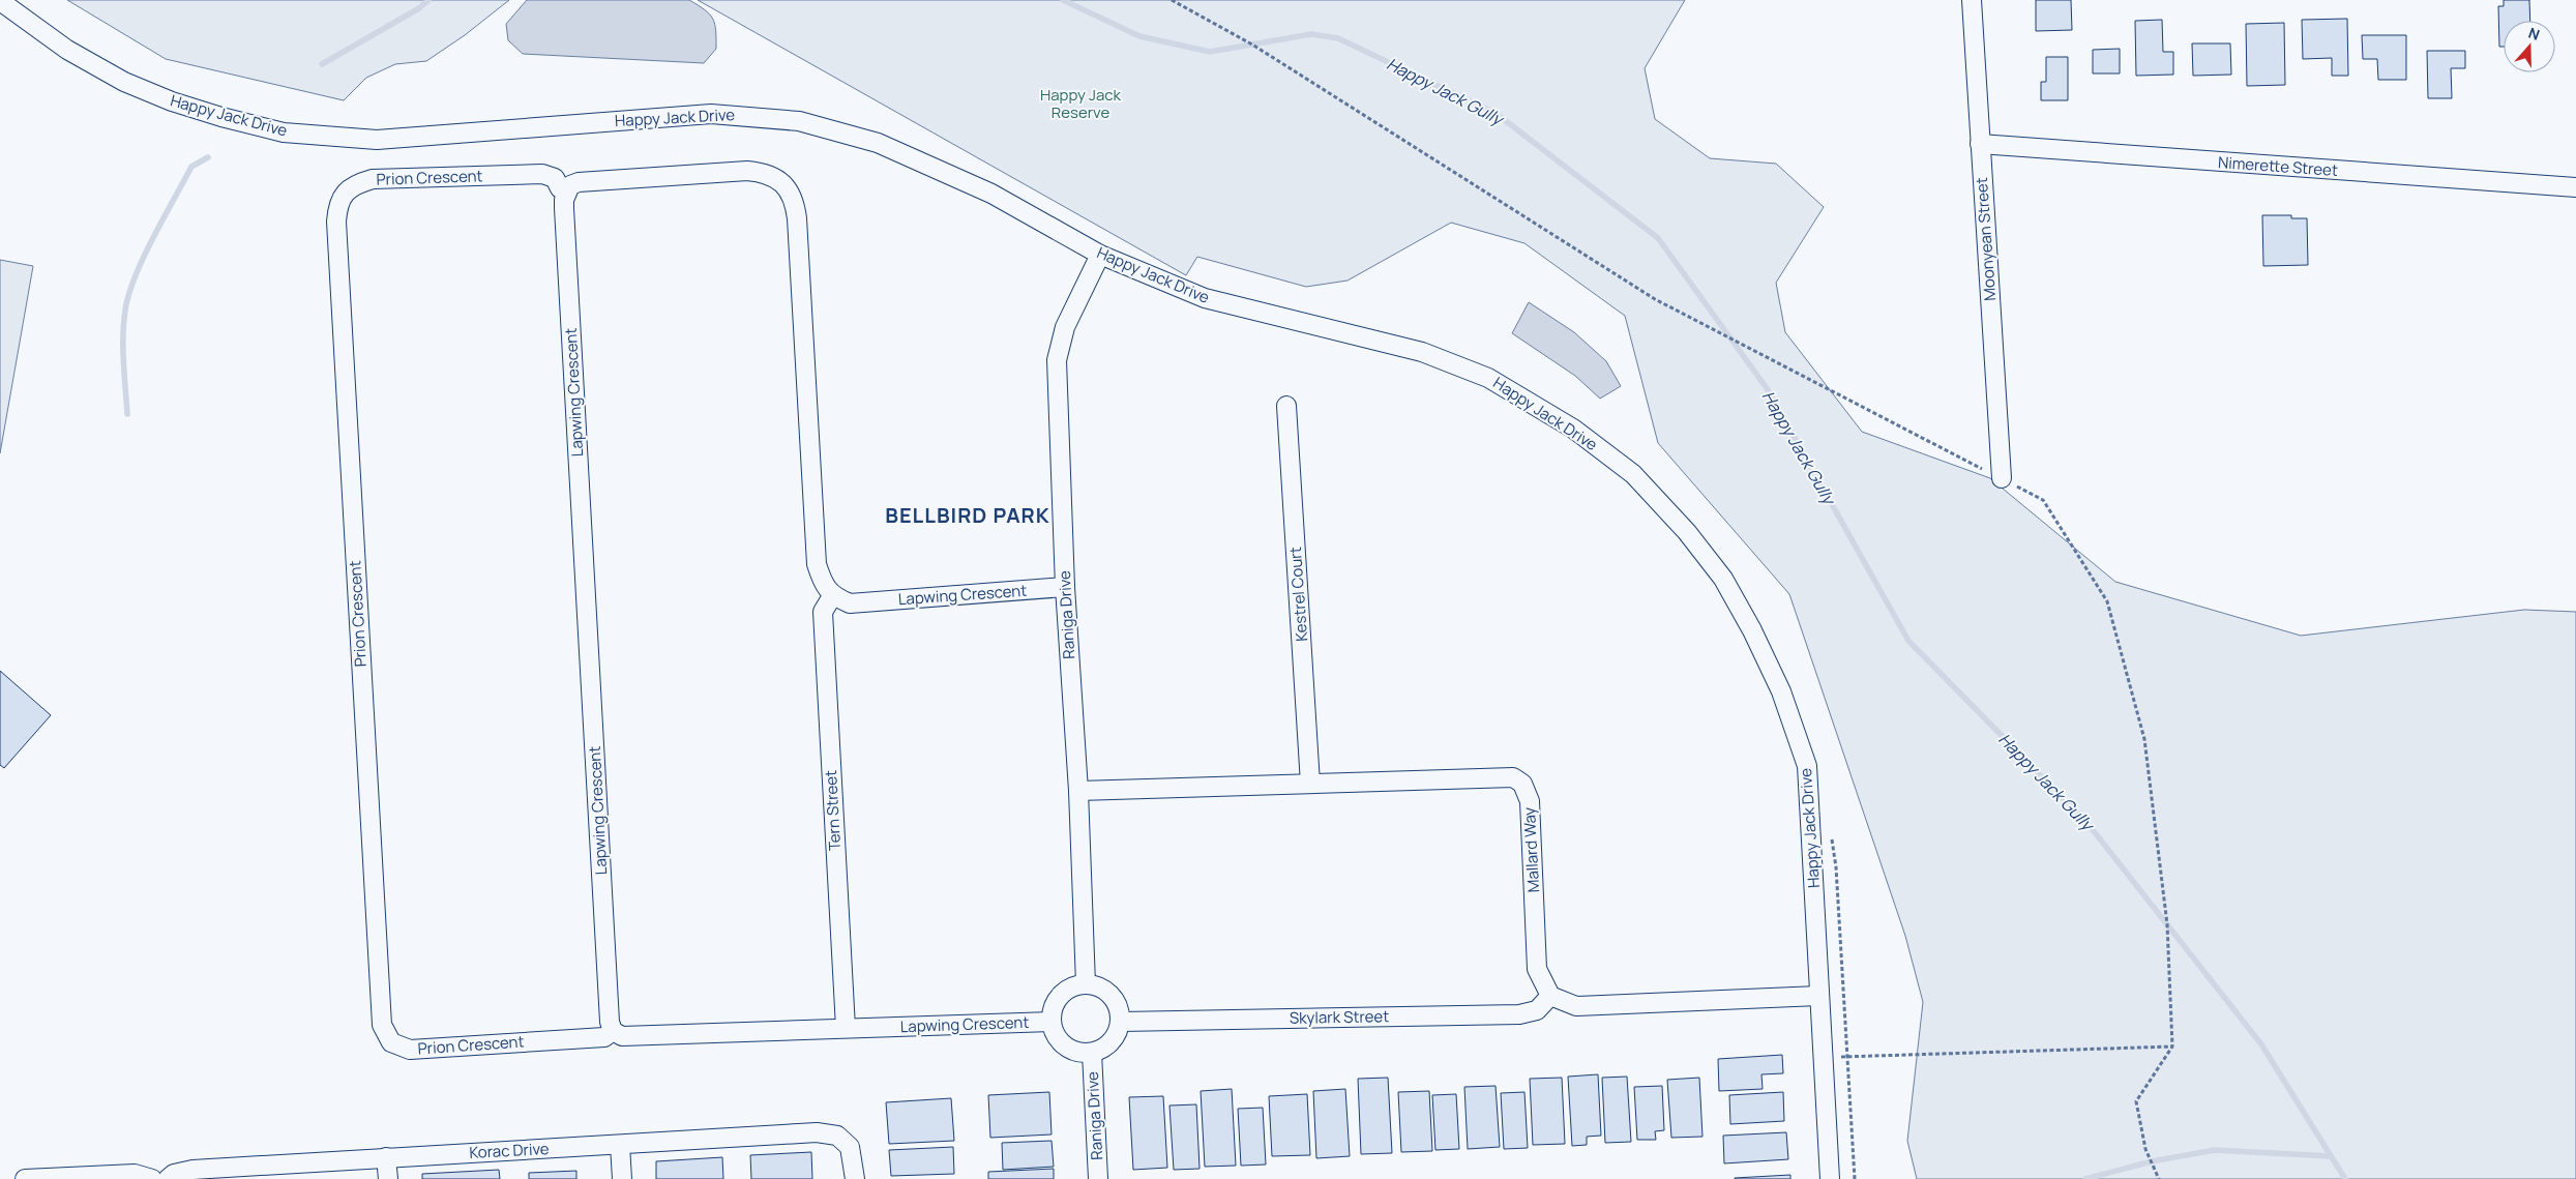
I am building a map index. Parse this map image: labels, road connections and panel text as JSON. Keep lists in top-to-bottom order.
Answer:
{
  "streets": {
    "street": [
      "Happy Jack Drive",
      "Nimerette Street",
      "Prion Crescent",
      "Moonyean Street",
      "Lapwing Crescent",
      "Kestrel Court",
      "Raniga Drive",
      "Tern Street",
      "Mallard Way",
      "Skylark Street",
      "Korac Drive"
    ]
  },
  "crossings": [
    ["Happy Jack Drive", "Raniga Drive"],
    ["Nimerette Street", "Moonyean Street"],
    ["Prion Crescent", "Lapwing Crescent"],
    ["Lapwing Crescent", "Raniga Drive"],
    ["Lapwing Crescent", "Tern Street"],
    ["Lapwing Crescent", "Skylark Street"],
    ["Kestrel Court", "Mallard Way"],
    ["Raniga Drive", "Mallard Way"],
    ["Raniga Drive", "Skylark Street"],
    ["Mallard Way", "Skylark Street"]
  ],
  "districts": ["BELLBIRD PARK"],
  "water": ["Happy Jack Gully"],
  "parks": ["Happy Jack Reserve"],
  "north": "top"
}
